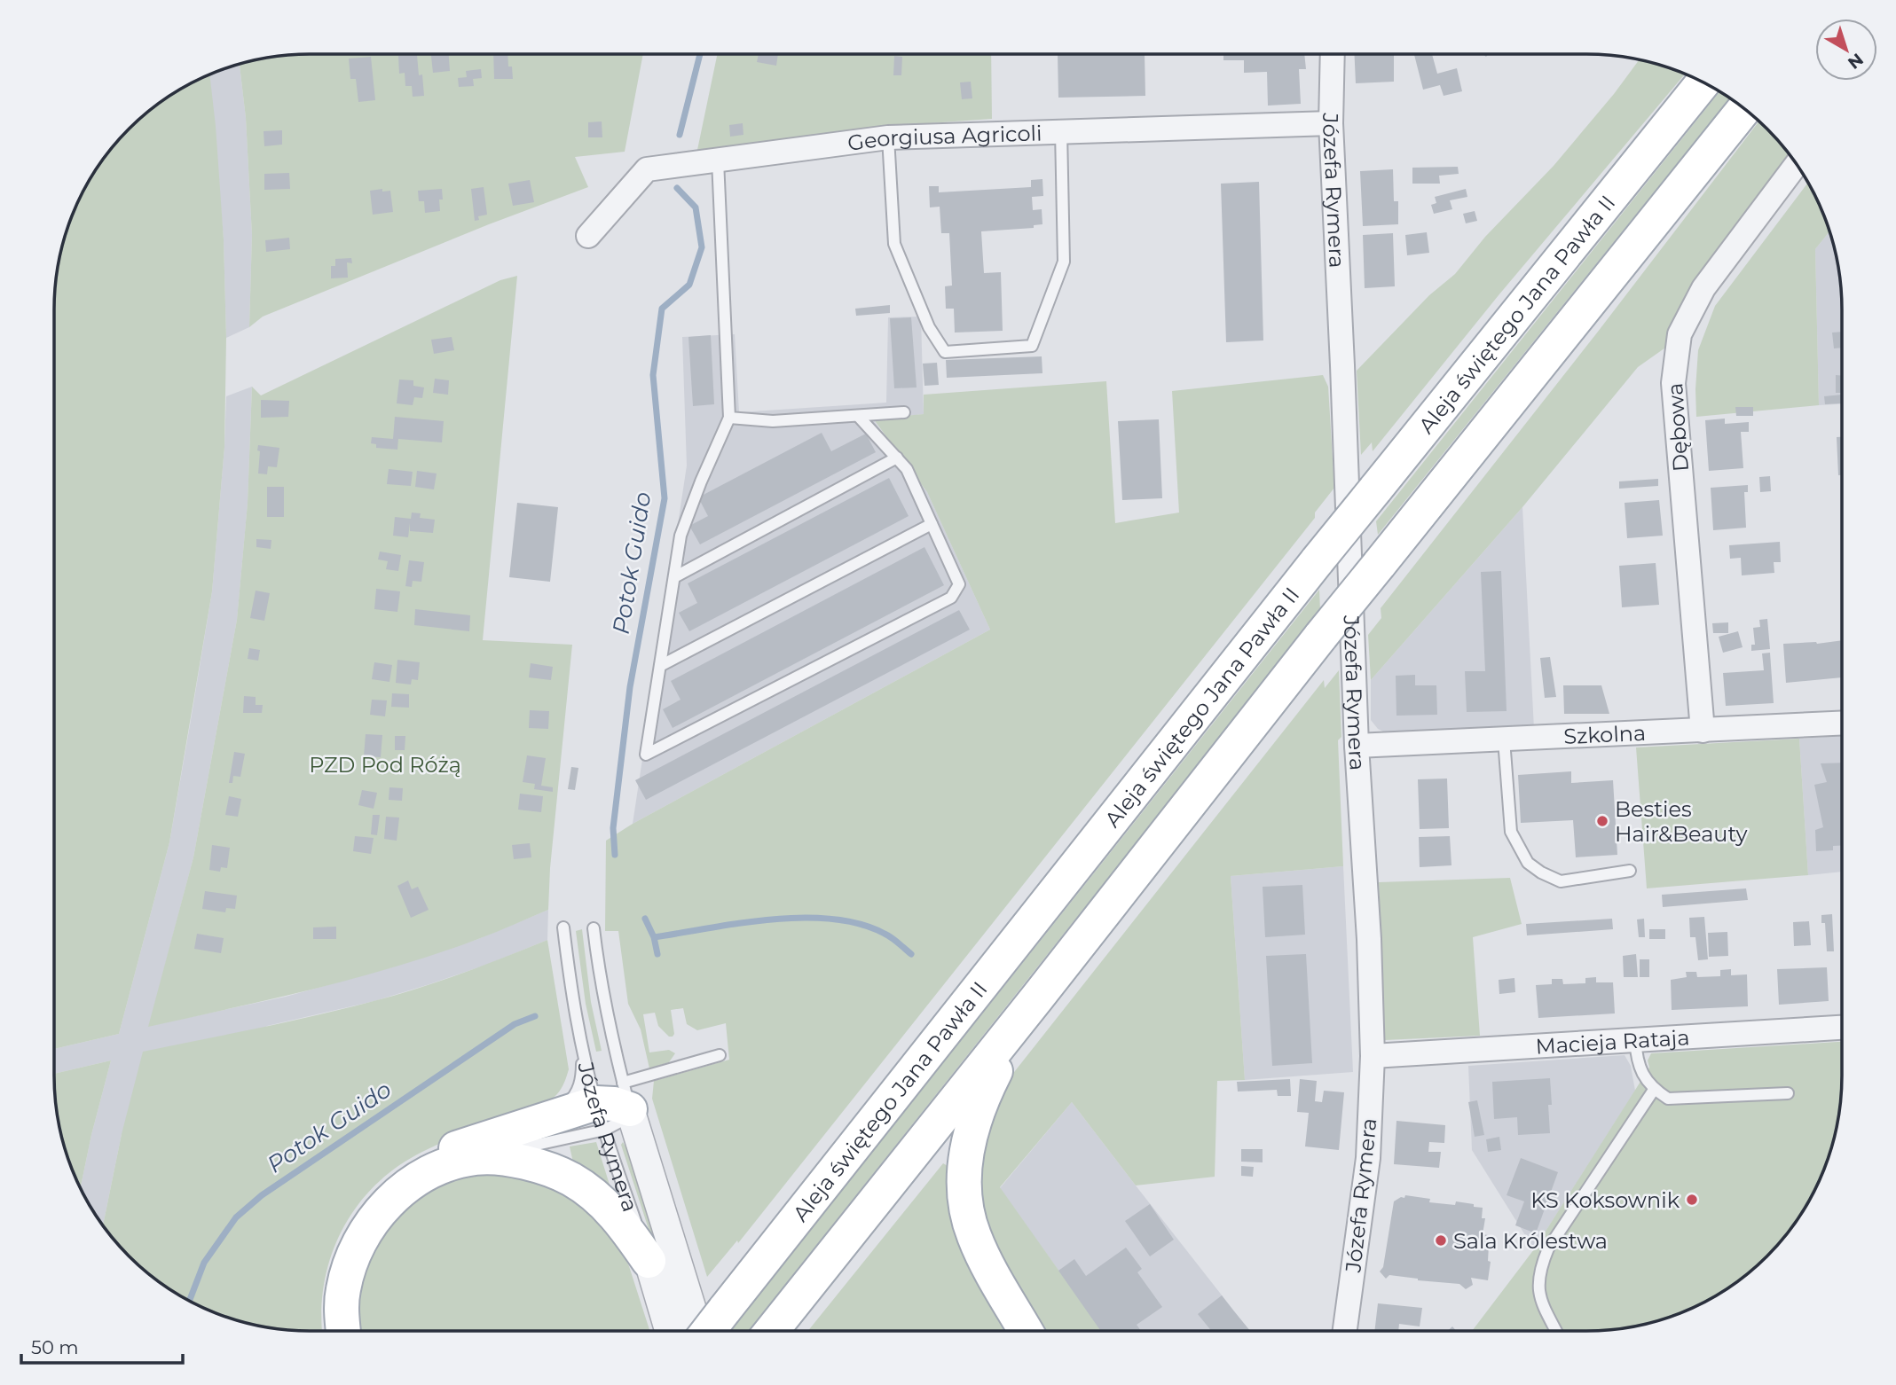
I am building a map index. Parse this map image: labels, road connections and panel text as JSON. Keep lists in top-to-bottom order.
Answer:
{
  "streets": {
    "main road": ["Aleja świętego Jana Pawła II"],
    "street": [
      "Georgiusa Agricoli",
      "Józefa Rymera",
      "Dębowa",
      "Szkolna",
      "Macieja Rataja"
    ]
  },
  "crossings": [
    ["Georgiusa Agricoli", "Józefa Rymera"],
    ["Józefa Rymera", "Szkolna"],
    ["Józefa Rymera", "Macieja Rataja"],
    ["Dębowa", "Szkolna"]
  ],
  "water": ["Potok Guido"],
  "parks": ["PZD Pod Różą"],
  "places": ["Besties Hair&Beauty", "KS Koksownik", "Sala Królestwa"],
  "scale_bar": "50 m",
  "north": "bottom right"
}
